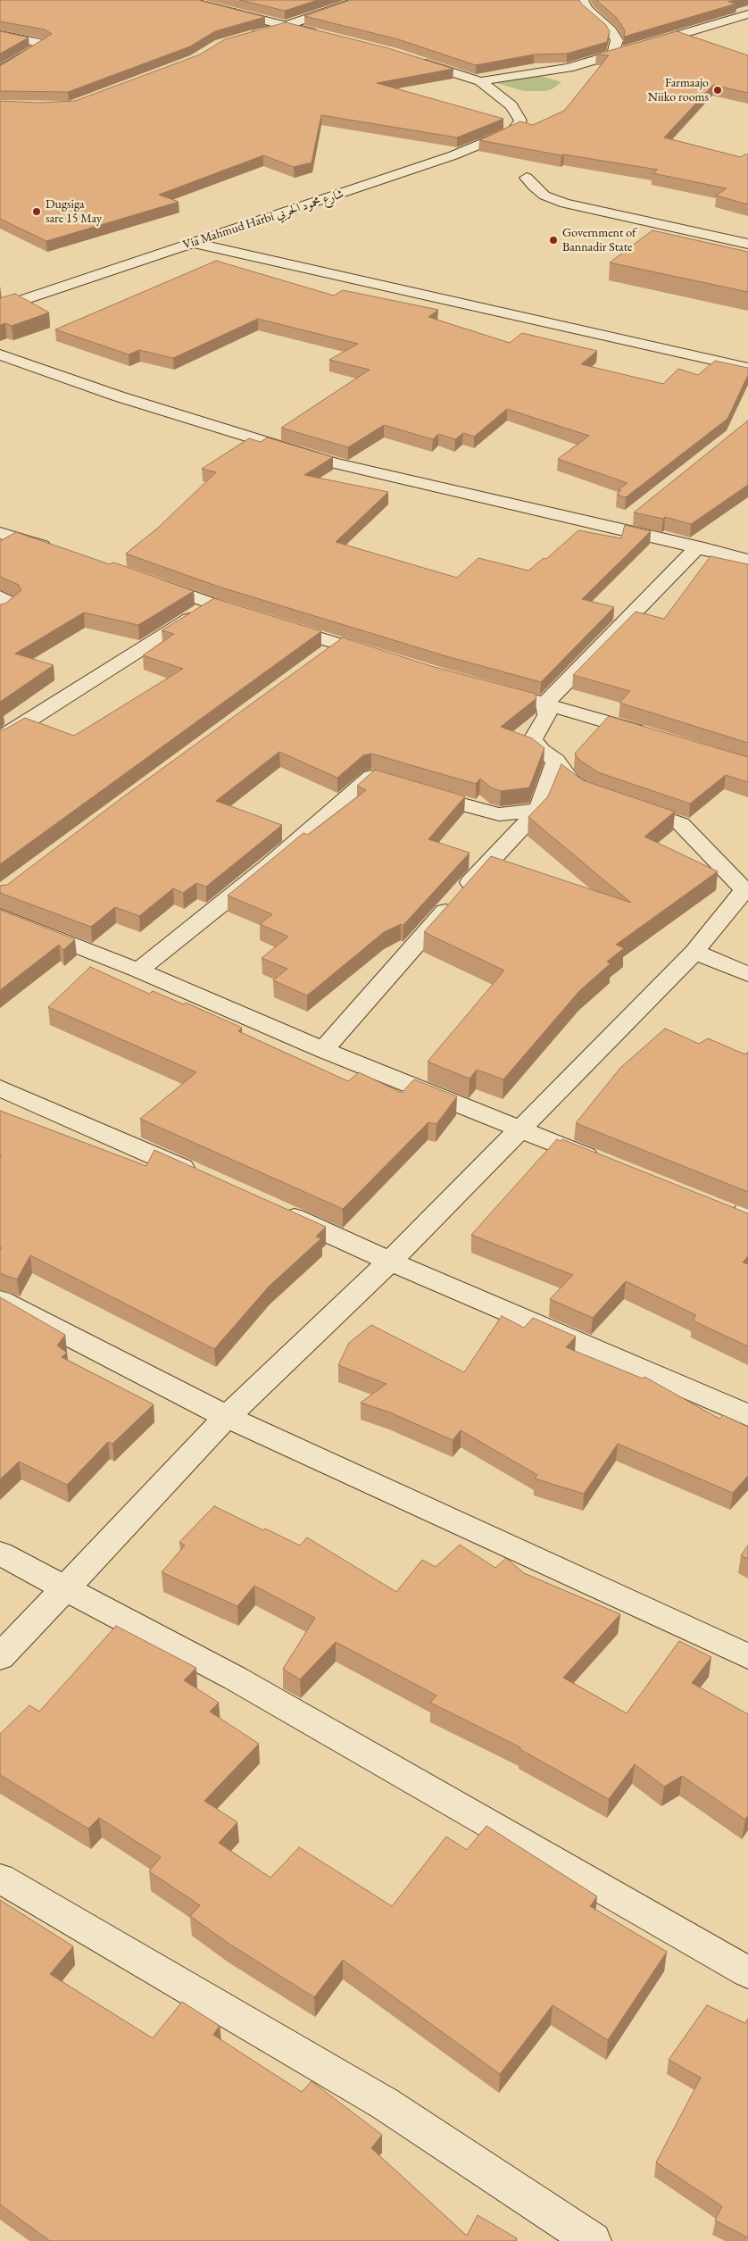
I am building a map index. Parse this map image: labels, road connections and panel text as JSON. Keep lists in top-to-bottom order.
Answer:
{
  "streets": {
    "street": ["Via Mahmud Harbi شارع محمود الحربي"]
  },
  "places": ["Farmaajo Niiko rooms", "Dugsiga sare 15 May", "Government of Bannadir State"]
}
